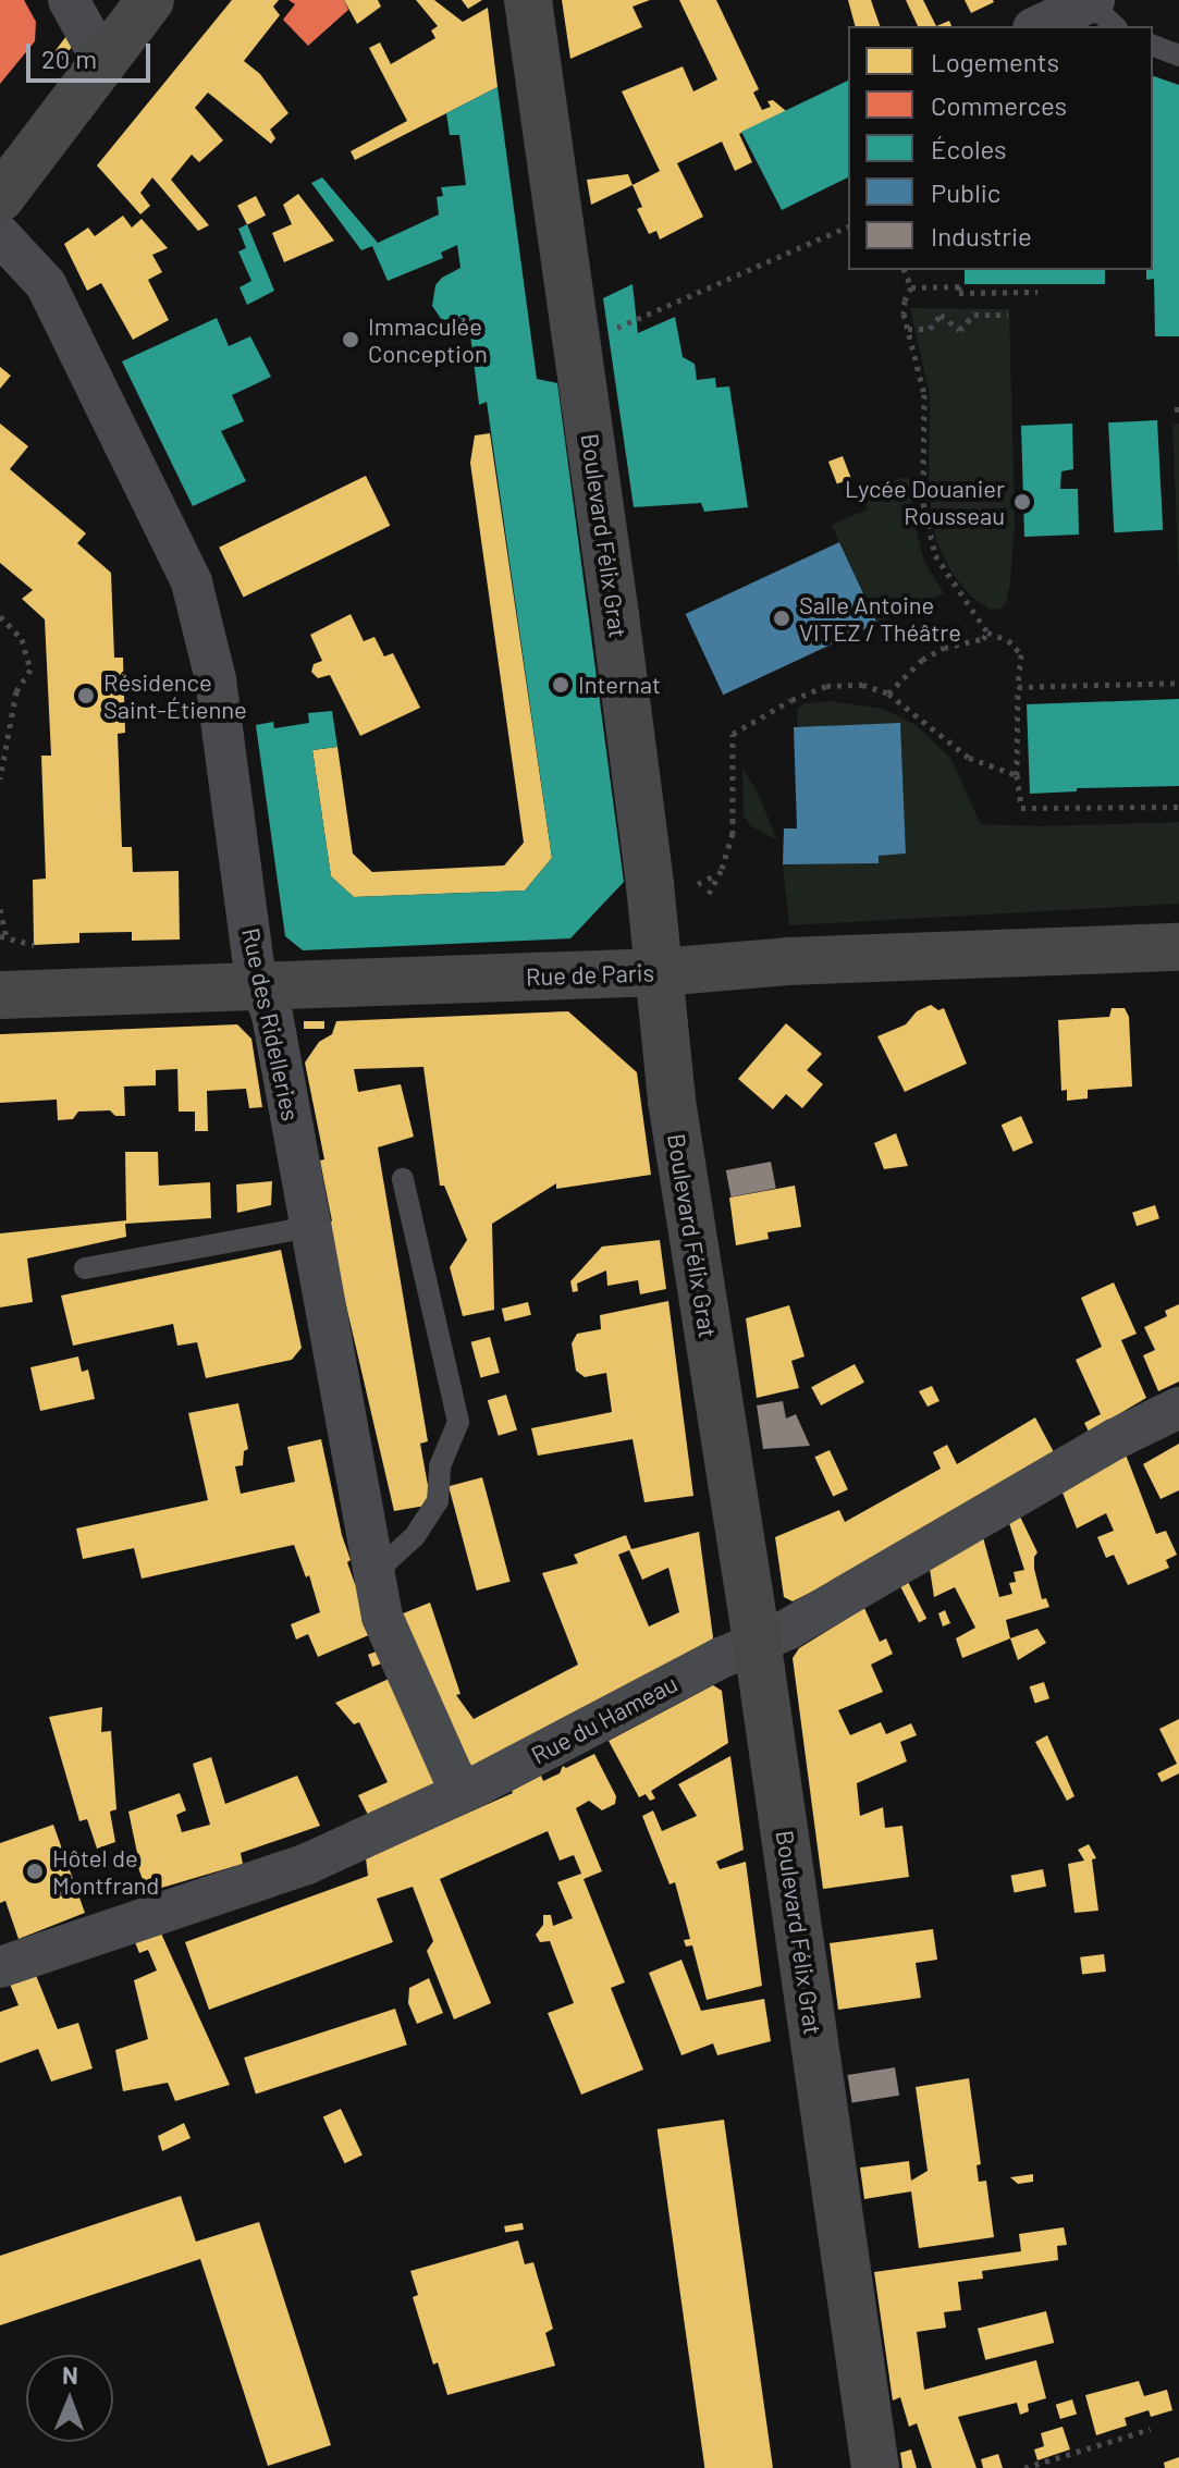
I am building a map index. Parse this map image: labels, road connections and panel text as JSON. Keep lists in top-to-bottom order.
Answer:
{
  "streets": {
    "main road": ["Boulevard Félix Grat", "Rue de Paris"],
    "street": ["Rue des Ridelleries", "Rue du Hameau"]
  },
  "crossings": [
    ["Boulevard Félix Grat", "Rue de Paris"],
    ["Boulevard Félix Grat", "Rue du Hameau"],
    ["Rue de Paris", "Rue des Ridelleries"],
    ["Rue des Ridelleries", "Rue du Hameau"]
  ],
  "places": [
    "Immaculée Conception",
    "Lycée Douanier Rousseau",
    "Salle Antoine VITEZ / Théâtre",
    "Internat",
    "Résidence Saint-Étienne",
    "Hôtel de Montfrand"
  ],
  "legend": [
    "Logements",
    "Commerces",
    "Écoles",
    "Public",
    "Industrie"
  ],
  "scale_bar": "20 m",
  "north": "top"
}
